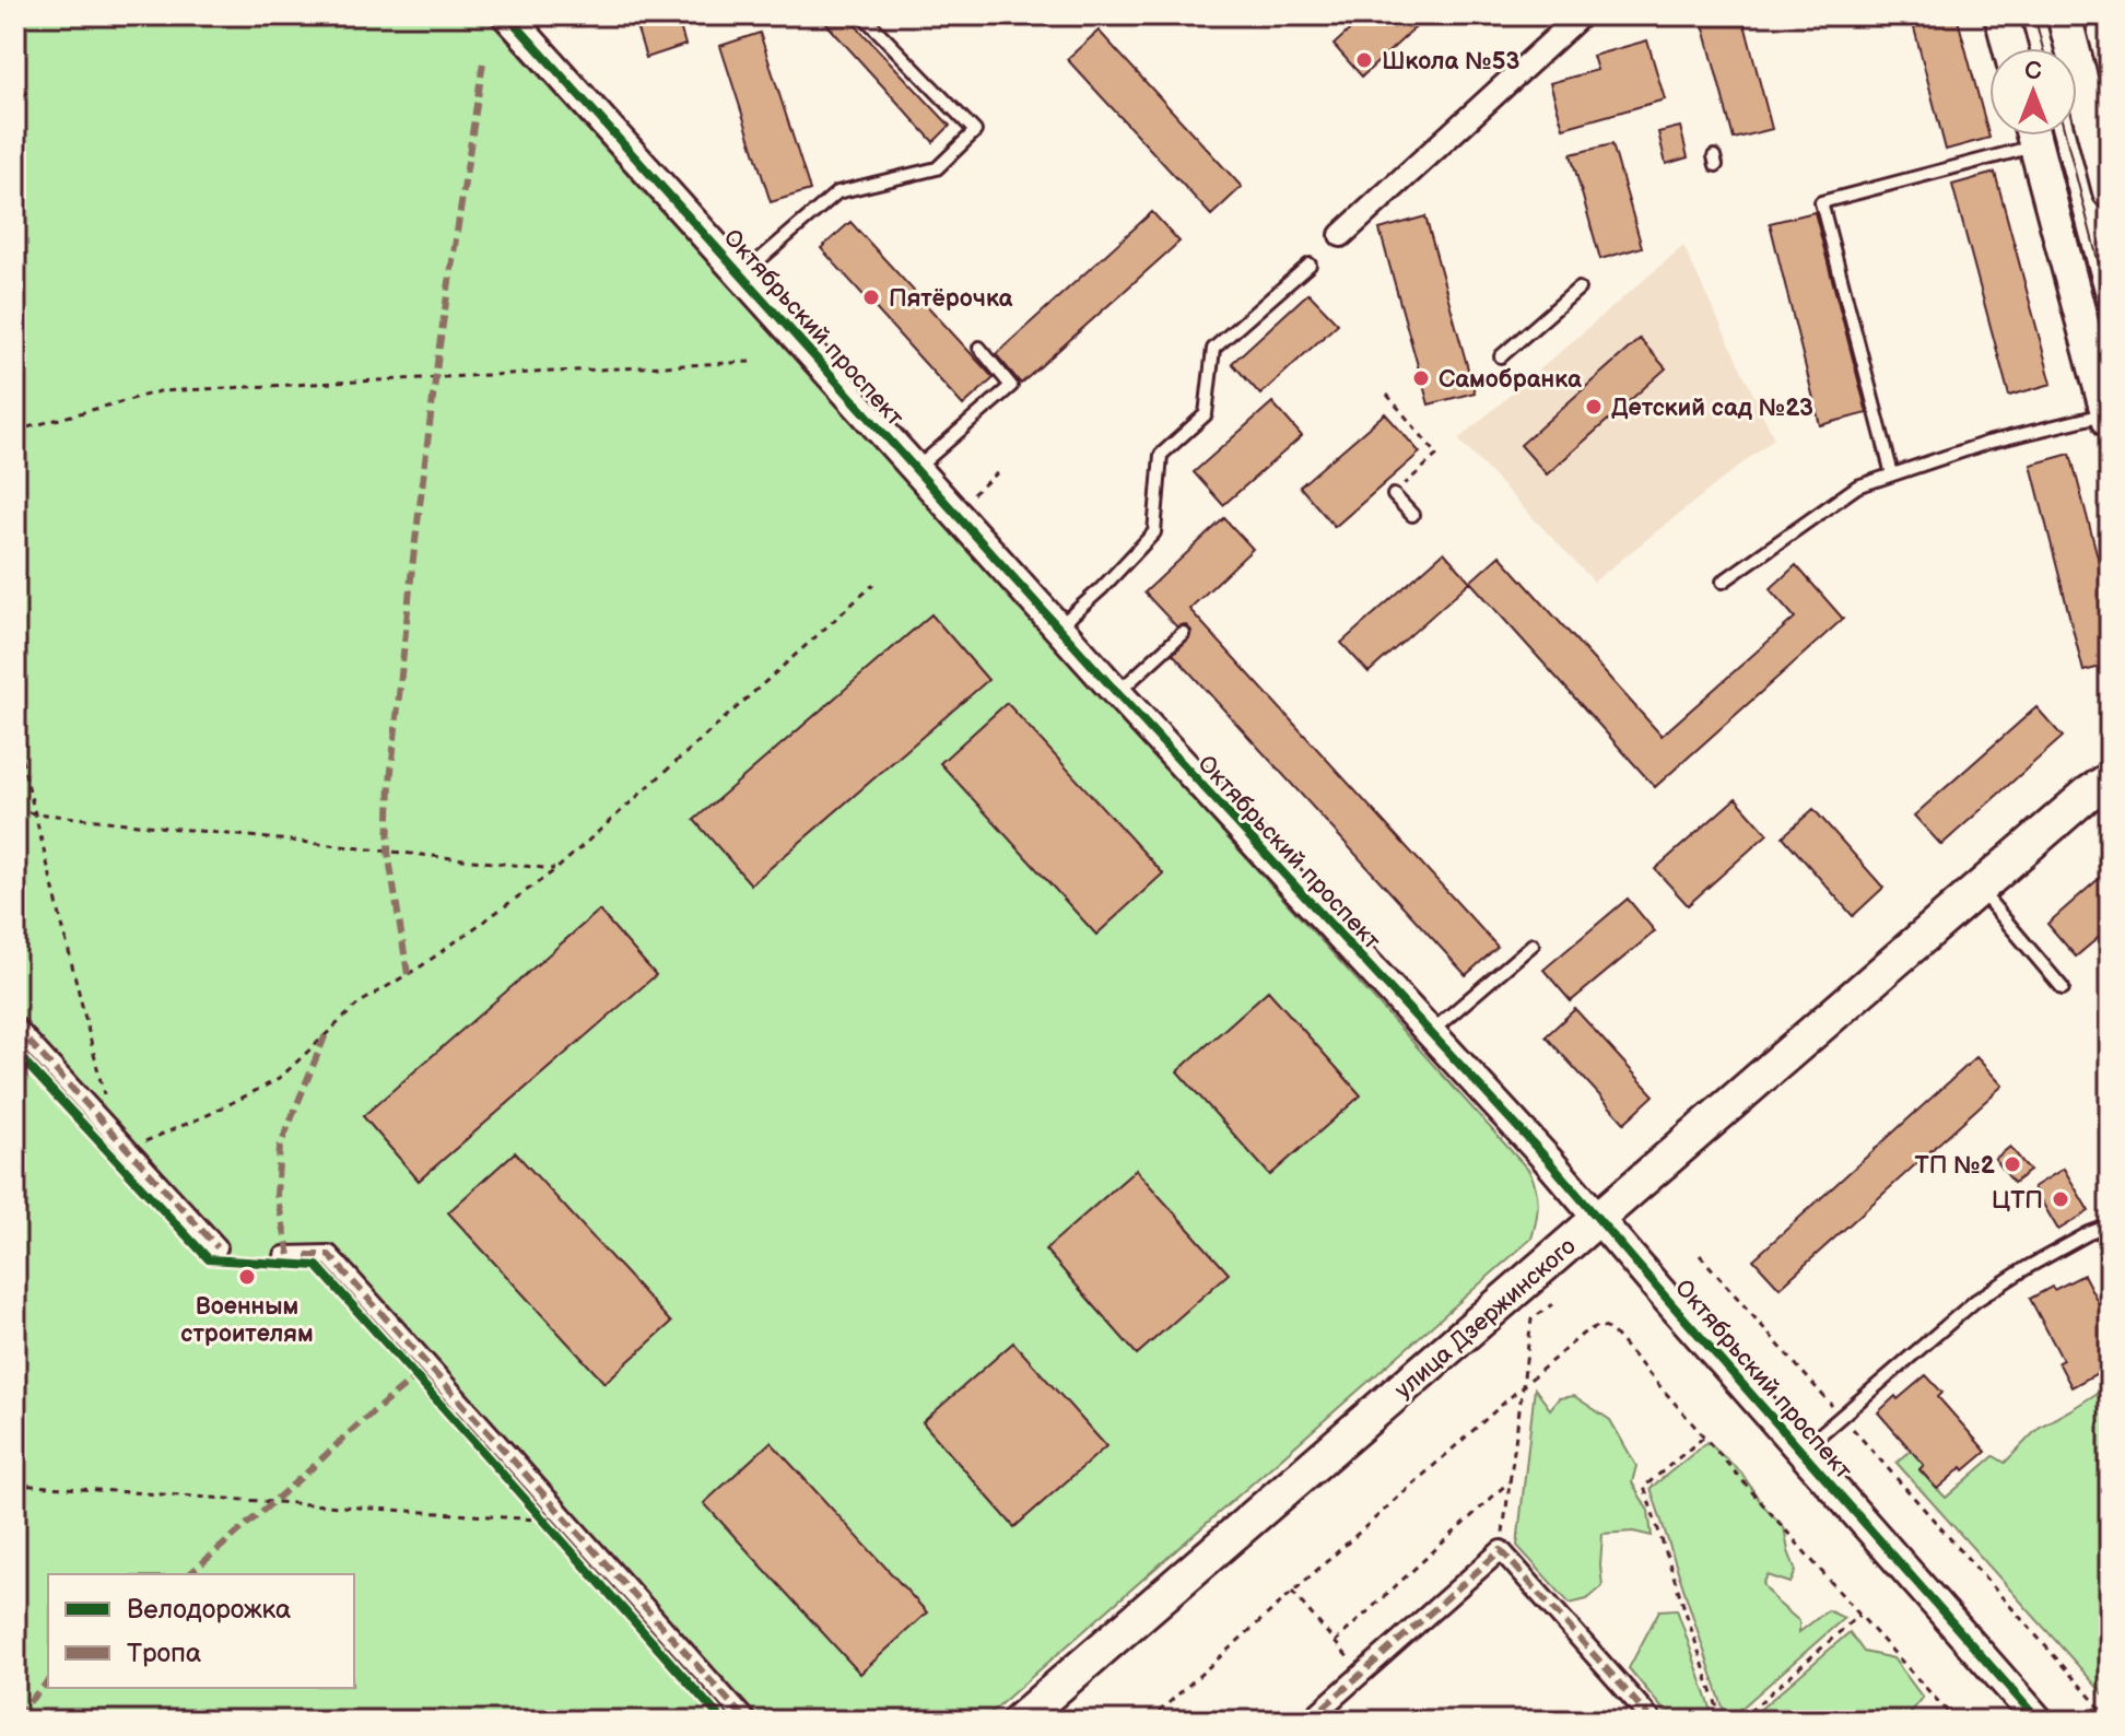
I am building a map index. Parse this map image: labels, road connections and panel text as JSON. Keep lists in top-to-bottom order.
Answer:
{
  "streets": {
    "main road": ["улица Дзержинского"],
    "street": ["Октябрьский проспект"]
  },
  "crossings": [
    ["Октябрьский проспект", "улица Дзержинского"]
  ],
  "places": [
    "Школа №53",
    "Пятёрочка",
    "Самобранка",
    "Детский сад №23",
    "ТП №2",
    "ЦТП",
    "Военным строителям"
  ],
  "legend": ["Велодорожка", "Тропа"],
  "north": "top"
}
